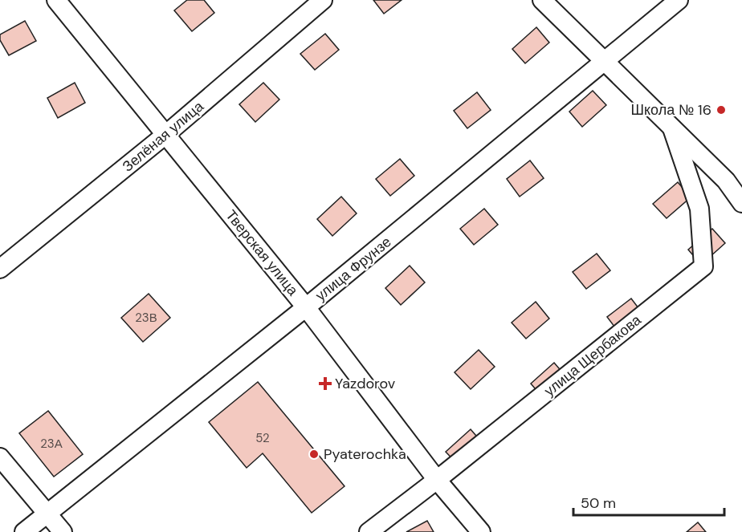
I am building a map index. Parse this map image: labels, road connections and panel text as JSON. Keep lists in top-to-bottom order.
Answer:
{
  "streets": {
    "street": [
      "Зелёная улица",
      "Тверская улица",
      "улица Фрунзе",
      "улица Щербакова"
    ]
  },
  "crossings": [
    ["Зелёная улица", "Тверская улица"],
    ["Тверская улица", "улица Фрунзе"],
    ["Тверская улица", "улица Щербакова"]
  ],
  "places": {
    "other": ["Школа № 16", "Pyaterochka"],
    "health": ["Yazdorov"]
  },
  "house_numbers": ["23В", "52", "23А"],
  "scale_bar": "50 m"
}
